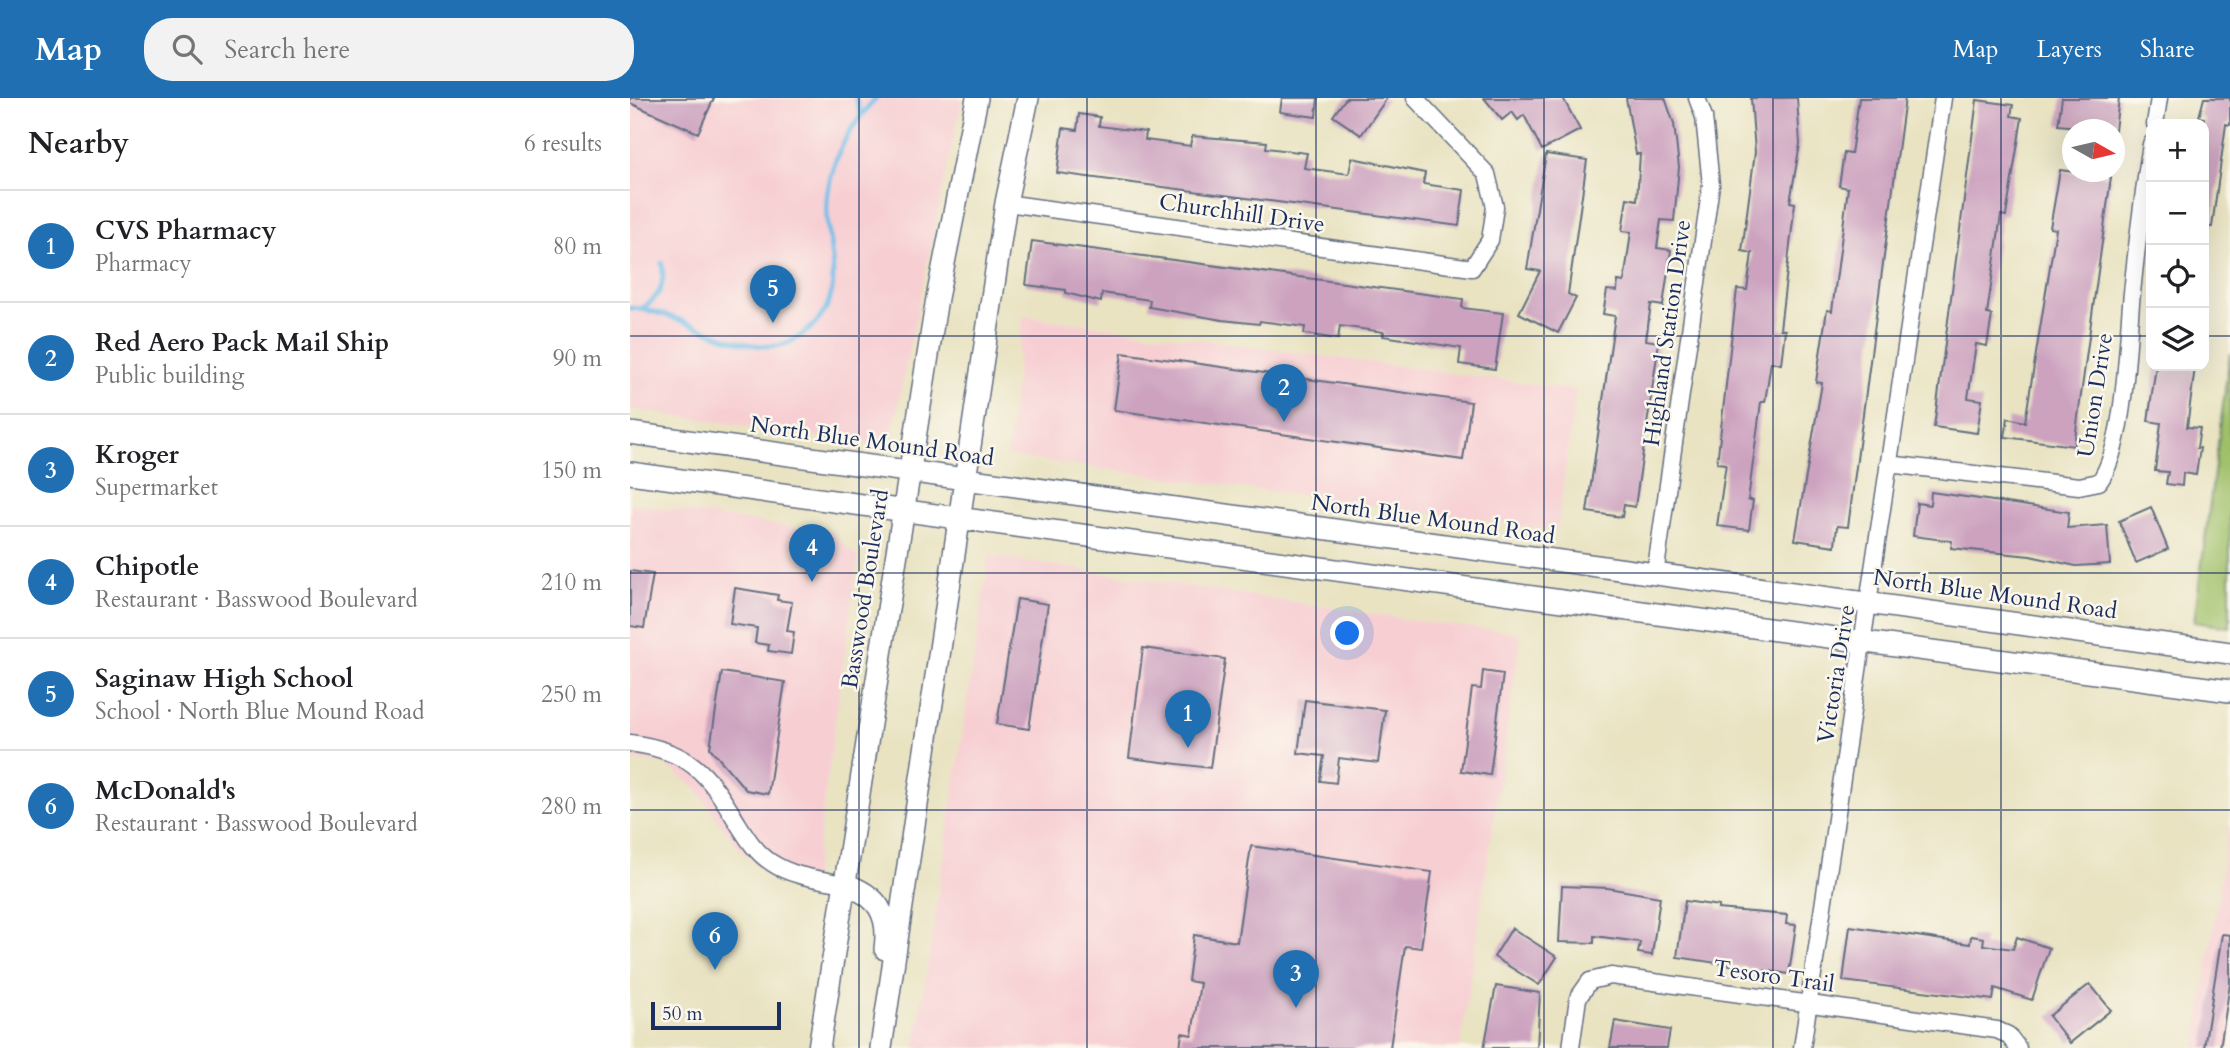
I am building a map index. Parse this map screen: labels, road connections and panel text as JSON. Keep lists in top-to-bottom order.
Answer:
{
  "streets": {
    "main road": ["North Blue Mound Road", "Basswood Boulevard"],
    "street": [
      "Churchhill Drive",
      "Highland Station Drive",
      "Union Drive",
      "Victoria Drive",
      "Tesoro Trail"
    ]
  },
  "crossings": [
    ["Highland Station Drive", "North Blue Mound Road"],
    ["Union Drive", "Victoria Drive"],
    ["North Blue Mound Road", "Basswood Boulevard"],
    ["North Blue Mound Road", "Victoria Drive"],
    ["Victoria Drive", "Tesoro Trail"]
  ],
  "scale_bar": "50 m",
  "north": "right",
  "page": {
    "header": "Map",
    "search": "Search here",
    "nav": ["Map", "Layers", "Share"],
    "heading": ["Nearby", "6 results"],
    "map_buttons": ["+", "−"],
    "list": [
      {
        "mark": "1",
        "name": "CVS Pharmacy",
        "note": "Pharmacy",
        "value": "80 m"
      },
      {
        "mark": "2",
        "name": "Red Aero Pack Mail Ship",
        "note": "Public building",
        "value": "90 m"
      },
      {
        "mark": "3",
        "name": "Kroger",
        "note": "Supermarket",
        "value": "150 m"
      },
      {
        "mark": "4",
        "name": "Chipotle",
        "note": "Restaurant · Basswood Boulevard",
        "value": "210 m"
      },
      {
        "mark": "5",
        "name": "Saginaw High School",
        "note": "School · North Blue Mound Road",
        "value": "250 m"
      },
      {
        "mark": "6",
        "name": "McDonald's",
        "note": "Restaurant · Basswood Boulevard",
        "value": "280 m"
      }
    ],
    "pins": [
      "5",
      "2",
      "4",
      "1",
      "6",
      "3"
    ],
    "scale": "50 m"
  }
}
